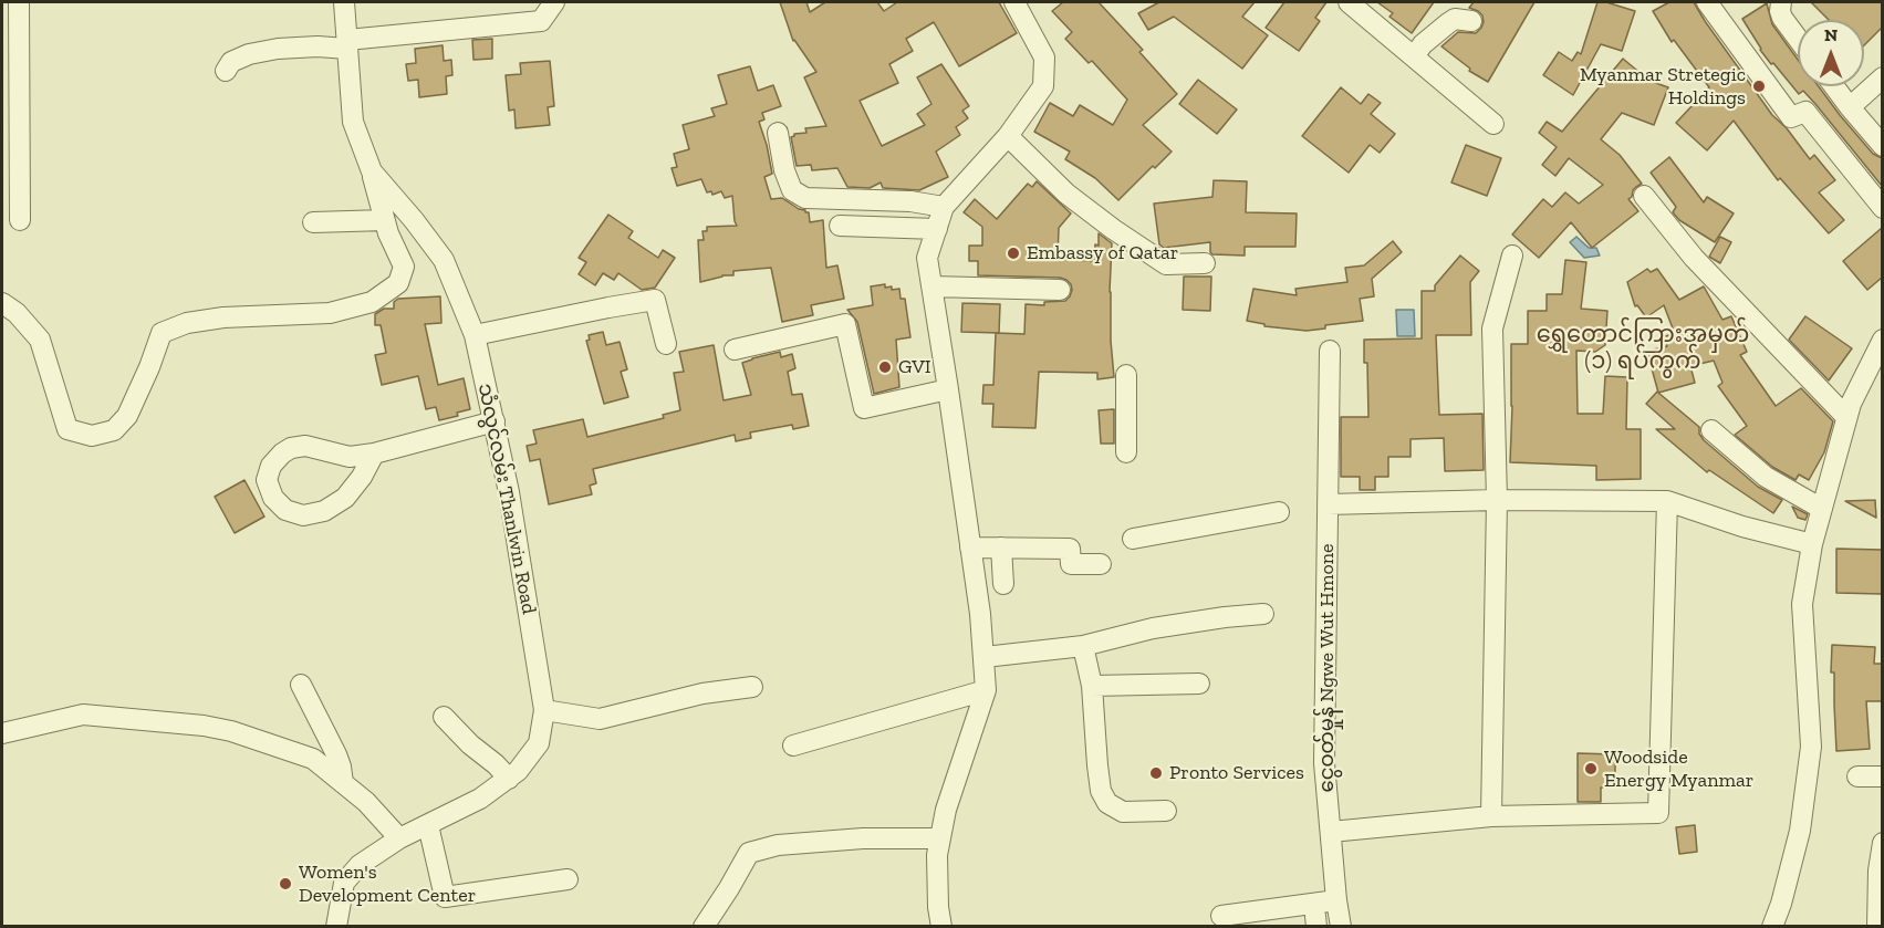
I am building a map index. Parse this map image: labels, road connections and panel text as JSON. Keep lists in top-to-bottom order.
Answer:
{
  "streets": {
    "street": ["သံလွင်လမ်း Thanlwin Road", "ငွေဝတ်မှုန် Ngwe Wut Hmone"]
  },
  "districts": ["ရွှေတောင်ကြားအမှတ် (၁) ရပ်ကွက်"],
  "places": [
    "Myanmar Stretegic Holdings",
    "Embassy of Qatar",
    "GVI",
    "Woodside Energy Myanmar",
    "Pronto Services",
    "Women's Development Center"
  ],
  "north": "top"
}
